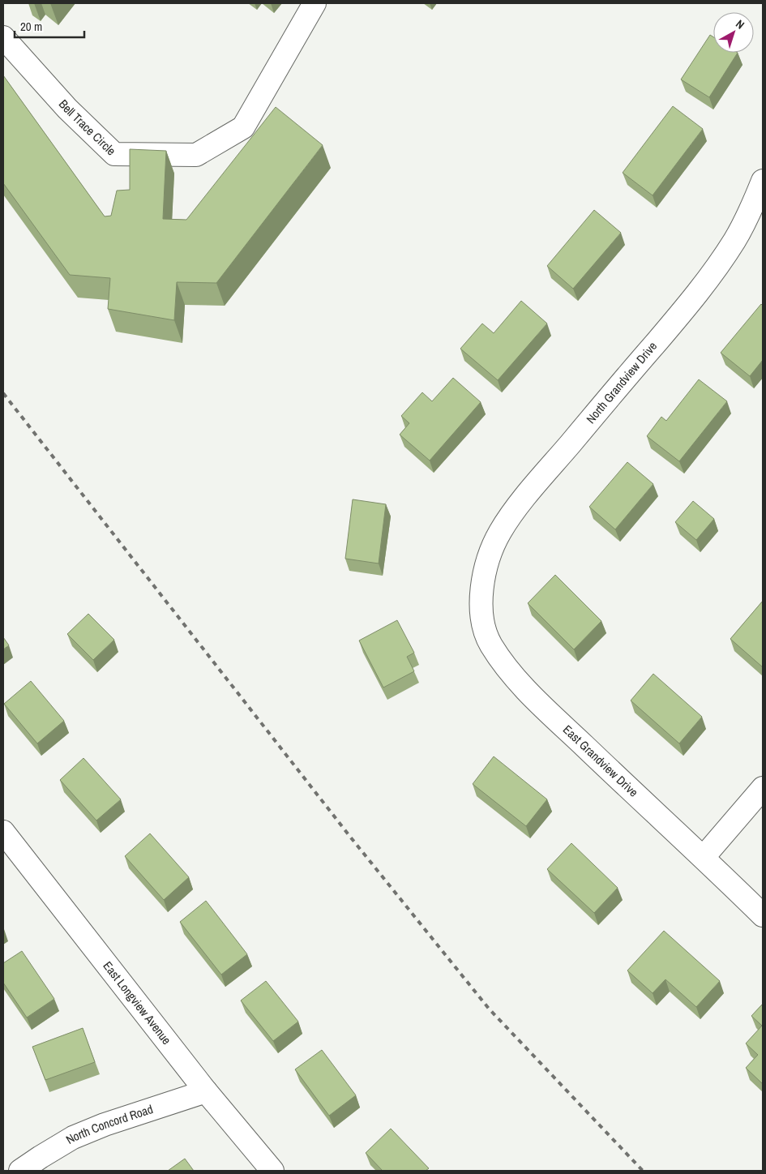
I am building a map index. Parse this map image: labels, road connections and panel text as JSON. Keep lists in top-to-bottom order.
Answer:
{
  "streets": {
    "street": [
      "Bell Trace Circle",
      "North Grandview Drive",
      "East Grandview Drive",
      "East Longview Avenue",
      "North Concord Road"
    ]
  },
  "crossings": [
    ["North Grandview Drive", "East Grandview Drive"],
    ["East Longview Avenue", "North Concord Road"]
  ],
  "scale_bar": "20 m",
  "north": "top right"
}
